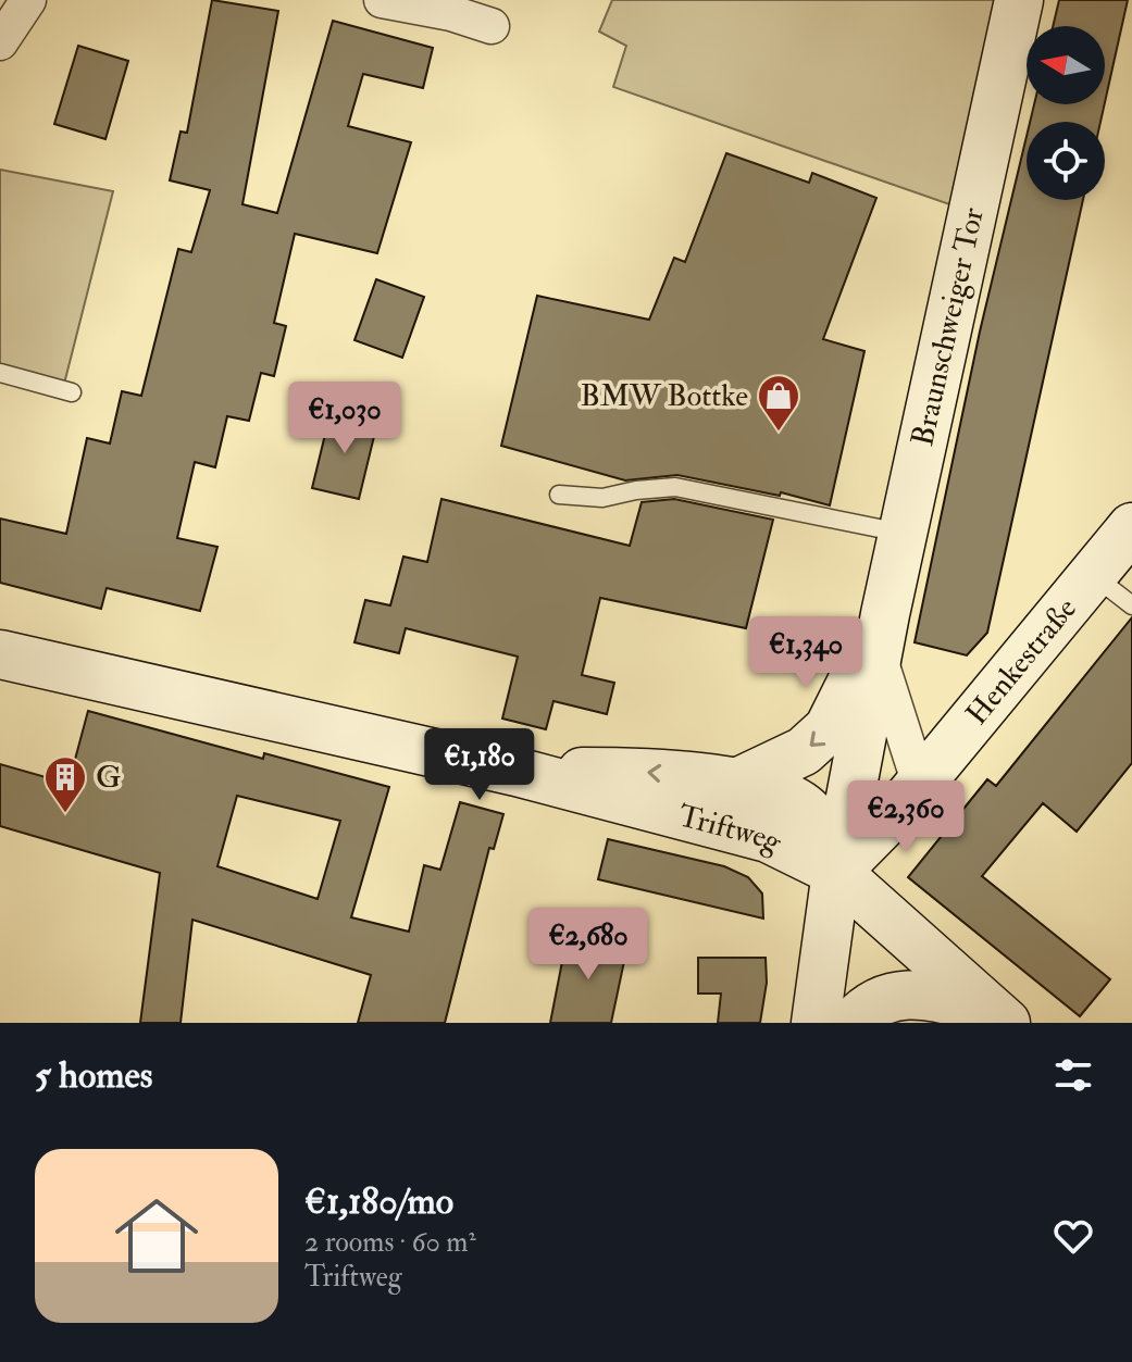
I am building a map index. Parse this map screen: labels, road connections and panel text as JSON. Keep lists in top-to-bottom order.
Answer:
{
  "streets": {
    "main road": ["Braunschweiger Tor", "Henkestraße", "Triftweg"]
  },
  "crossings": [
    ["Braunschweiger Tor", "Henkestraße"],
    ["Braunschweiger Tor", "Triftweg"],
    ["Henkestraße", "Triftweg"]
  ],
  "places": {
    "shop": ["BMW Bottke"],
    "building": ["G"]
  },
  "north": "left",
  "page": {
    "price": [
      "€1,030",
      "€1,340",
      "€1,180",
      "€2,360",
      "€2,680"
    ],
    "heading": "5 homes",
    "list": [
      {
        "name": "€1,180/mo",
        "note": "2 rooms · 60 m² · Triftweg"
      }
    ]
  }
}
